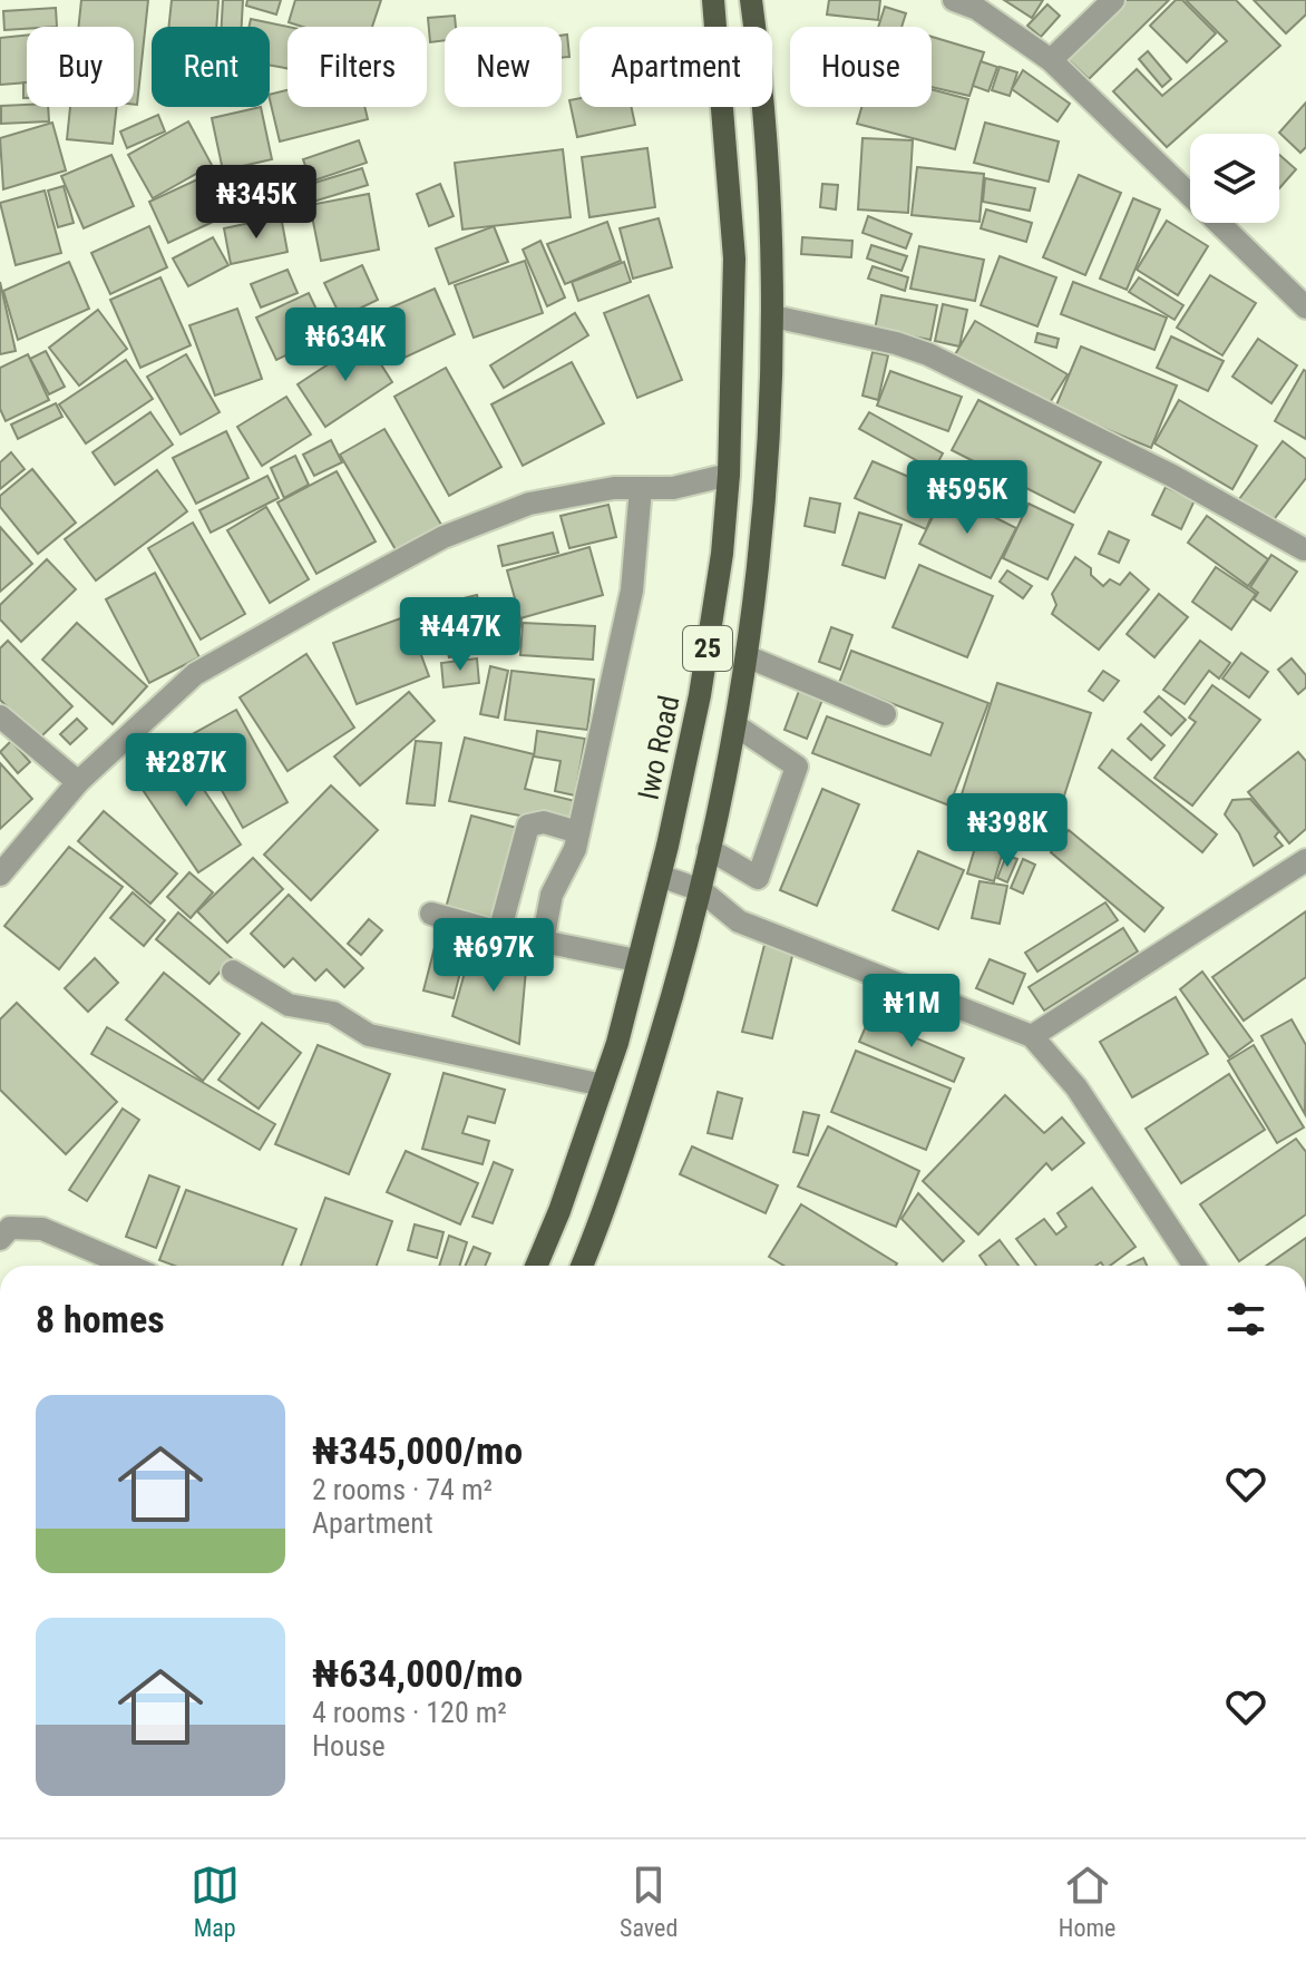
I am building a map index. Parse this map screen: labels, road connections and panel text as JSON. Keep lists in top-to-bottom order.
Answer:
{
  "streets": {
    "main road": ["25", "Iwo Road"]
  },
  "page": {
    "chip": [
      "Buy",
      "Rent",
      "Filters",
      "New",
      "Apartment",
      "House"
    ],
    "price": [
      "₦345K",
      "₦634K",
      "₦595K",
      "₦447K",
      "₦287K",
      "₦398K",
      "₦697K",
      "₦1M"
    ],
    "heading": "8 homes",
    "list": [
      {
        "name": "₦345,000/mo",
        "note": "2 rooms · 74 m² · Apartment"
      },
      {
        "name": "₦634,000/mo",
        "note": "4 rooms · 120 m² · House"
      }
    ],
    "tabs": ["Map", "Saved", "Home"]
  }
}
